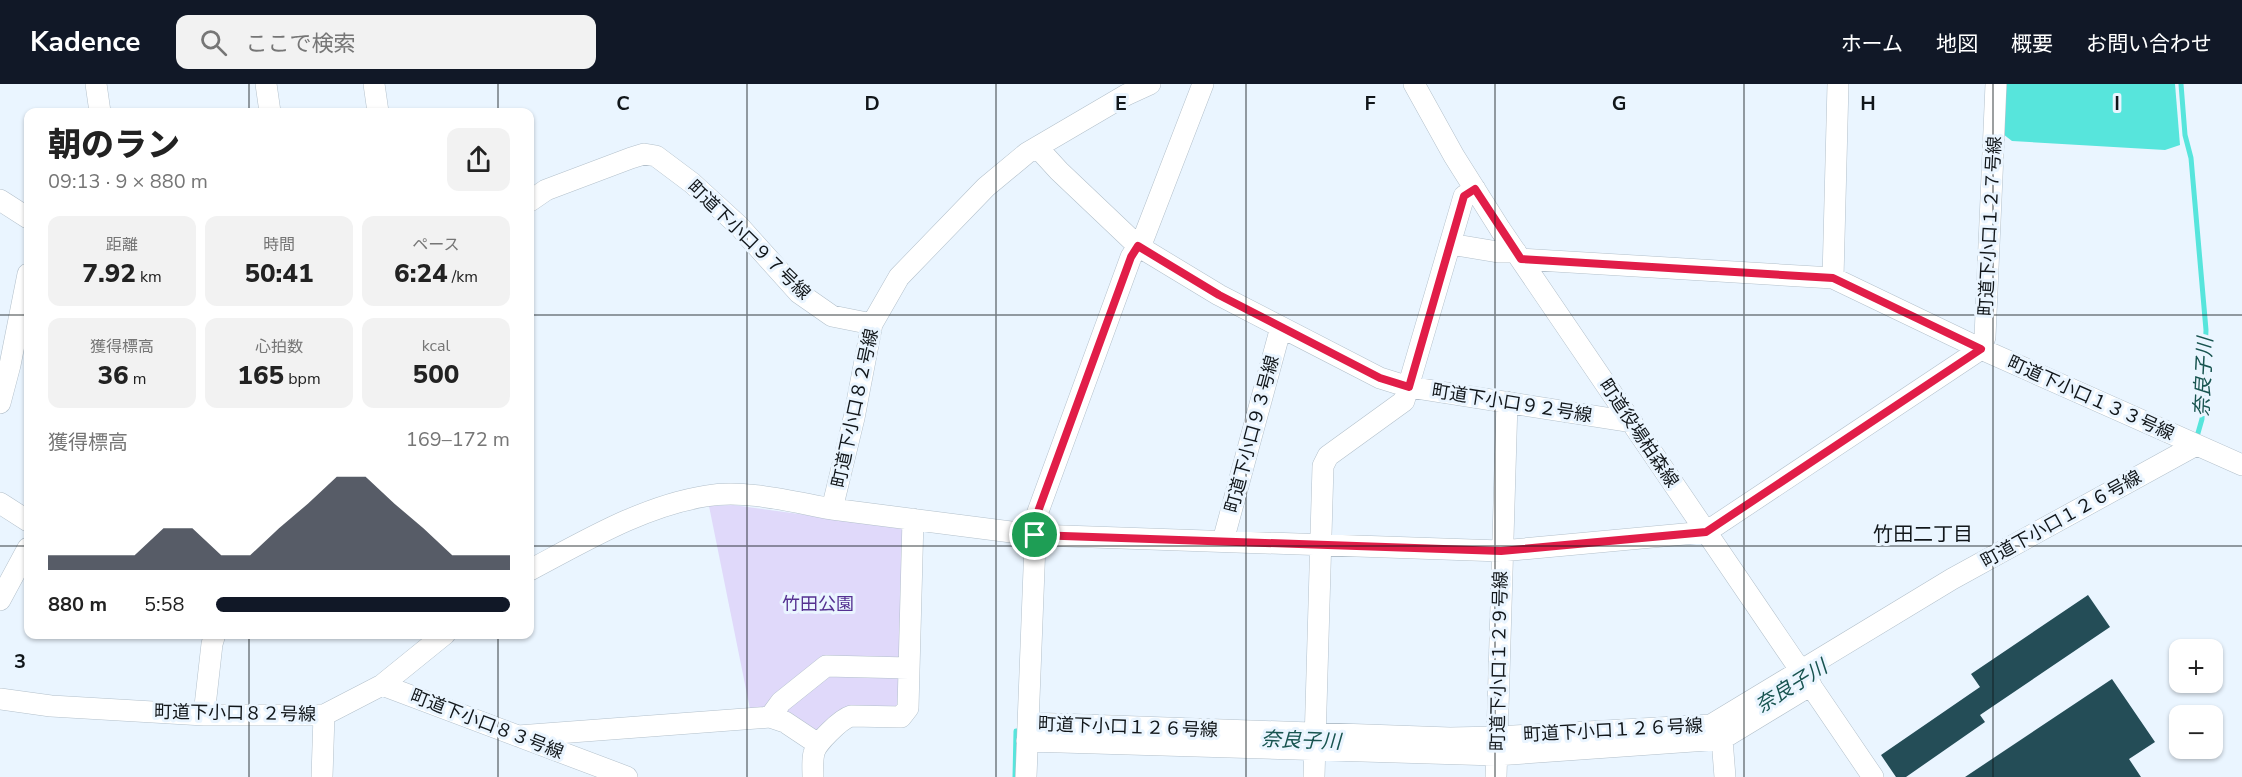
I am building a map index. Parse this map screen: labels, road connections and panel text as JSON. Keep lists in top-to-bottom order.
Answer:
{
  "streets": {
    "street": [
      "町道下小口１２７号線",
      "町道下小口９７号線",
      "町道下小口１３３号線",
      "町道下小口９２号線",
      "町道下小口８２号線",
      "町道役場柏森線",
      "町道下小口９３号線",
      "町道下小口１２６号線",
      "町道下小口１２９号線",
      "町道下小口８３号線"
    ]
  },
  "crossings": [
    ["町道下小口１２７号線", "町道下小口１３３号線"],
    ["町道下小口９７号線", "町道下小口８２号線"],
    ["町道下小口１３３号線", "町道役場柏森線"],
    ["町道下小口１３３号線", "町道下小口１２６号線"],
    ["町道下小口９２号線", "町道下小口８２号線"],
    ["町道下小口９２号線", "町道役場柏森線"],
    ["町道下小口９２号線", "町道下小口９３号線"],
    ["町道下小口９２号線", "町道下小口１２９号線"],
    ["町道下小口８２号線", "町道下小口８３号線"],
    ["町道役場柏森線", "町道下小口１２６号線"],
    ["町道下小口１２６号線", "町道下小口１２９号線"]
  ],
  "districts": ["竹田二丁目"],
  "water": ["奈良子川"],
  "parks": ["竹田公園"],
  "page": {
    "header": "Kadence",
    "search": "ここで検索",
    "nav": [
      "ホーム",
      "地図",
      "概要",
      "お問い合わせ"
    ],
    "heading": ["朝のラン", "09:13 · 9 × 880 m"],
    "stats": [
      ["距離", "7.92 km"],
      ["時間", "50:41"],
      ["ペース", "6:24 /km"],
      ["獲得標高", "36 m"],
      ["心拍数", "165 bpm"],
      ["kcal", "500"]
    ],
    "chart": ["獲得標高", "169–172 m"],
    "list": [
      {
        "name": "880 m",
        "note": "5:58"
      }
    ],
    "map_buttons": ["+", "−"]
  },
  "grid": {
    "columns": [
      "C",
      "D",
      "E",
      "F",
      "G",
      "H",
      "I"
    ],
    "rows": ["3"]
  }
}
